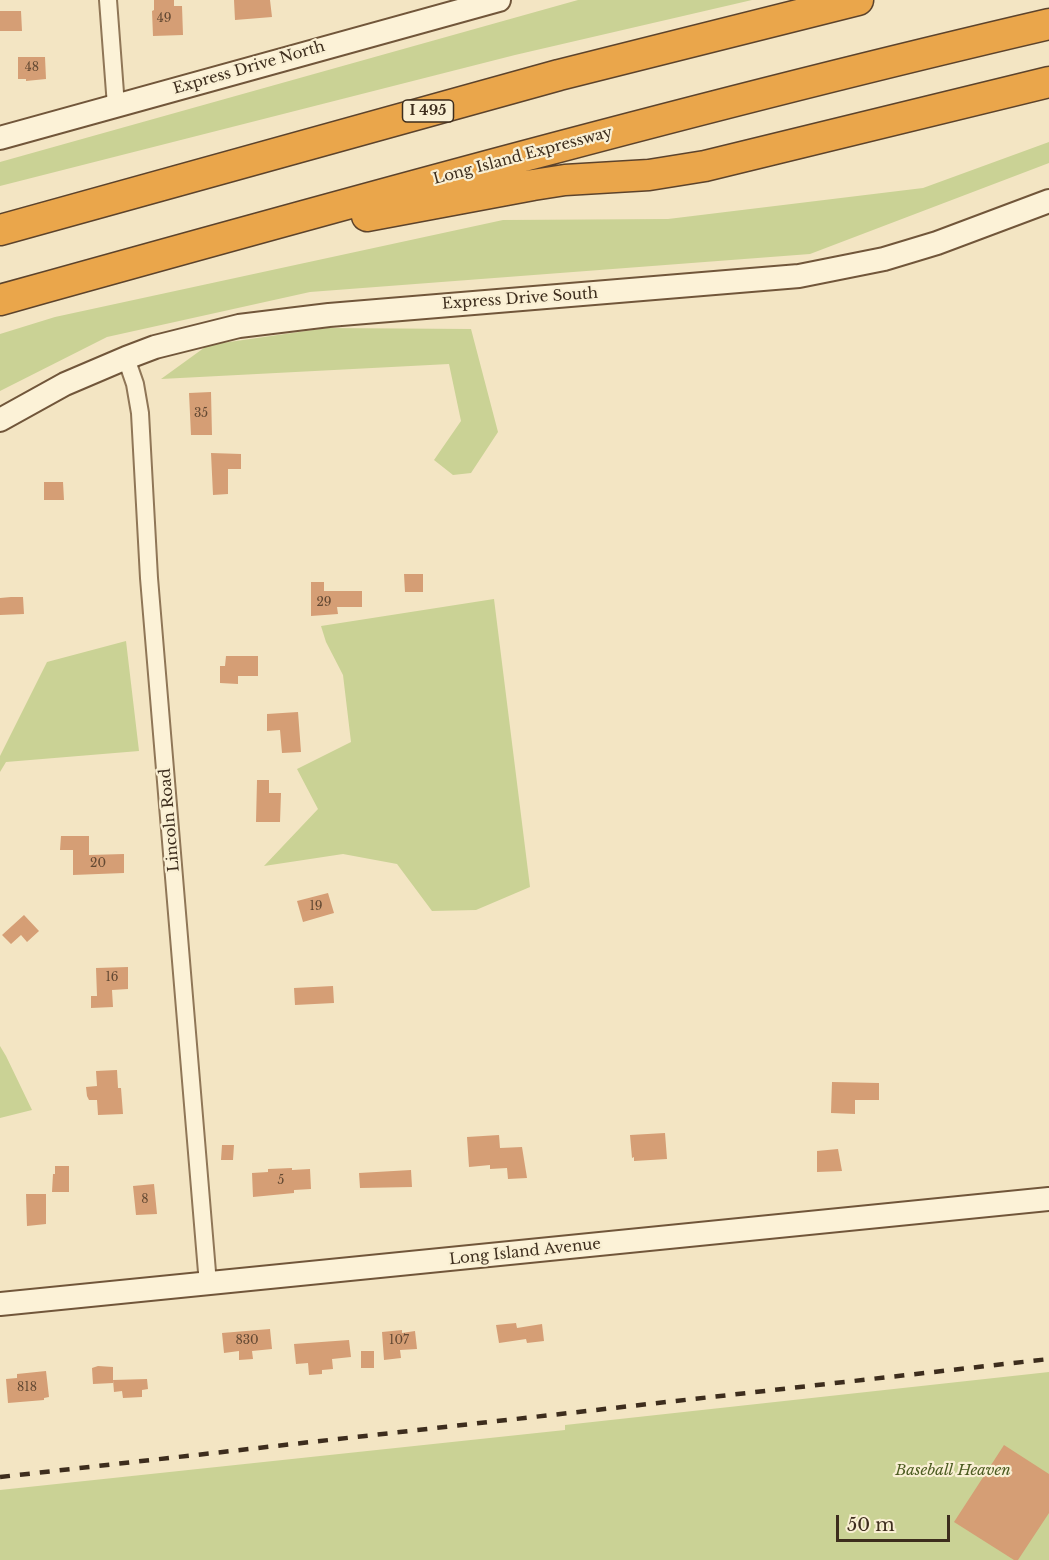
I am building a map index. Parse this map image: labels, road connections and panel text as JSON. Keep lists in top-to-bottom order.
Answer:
{
  "streets": {
    "highway": ["I 495", "Long Island Expressway"],
    "main road": ["Express Drive North", "Express Drive South", "Long Island Avenue"],
    "street": ["Lincoln Road"]
  },
  "crossings": [
    ["Express Drive South", "Lincoln Road"],
    ["Lincoln Road", "Long Island Avenue"]
  ],
  "parks": ["Baseball Heaven"],
  "house_numbers": [
    "49",
    "48",
    "35",
    "29",
    "20",
    "19",
    "16",
    "5",
    "8",
    "830",
    "107",
    "818"
  ],
  "scale_bar": "50 m"
}
